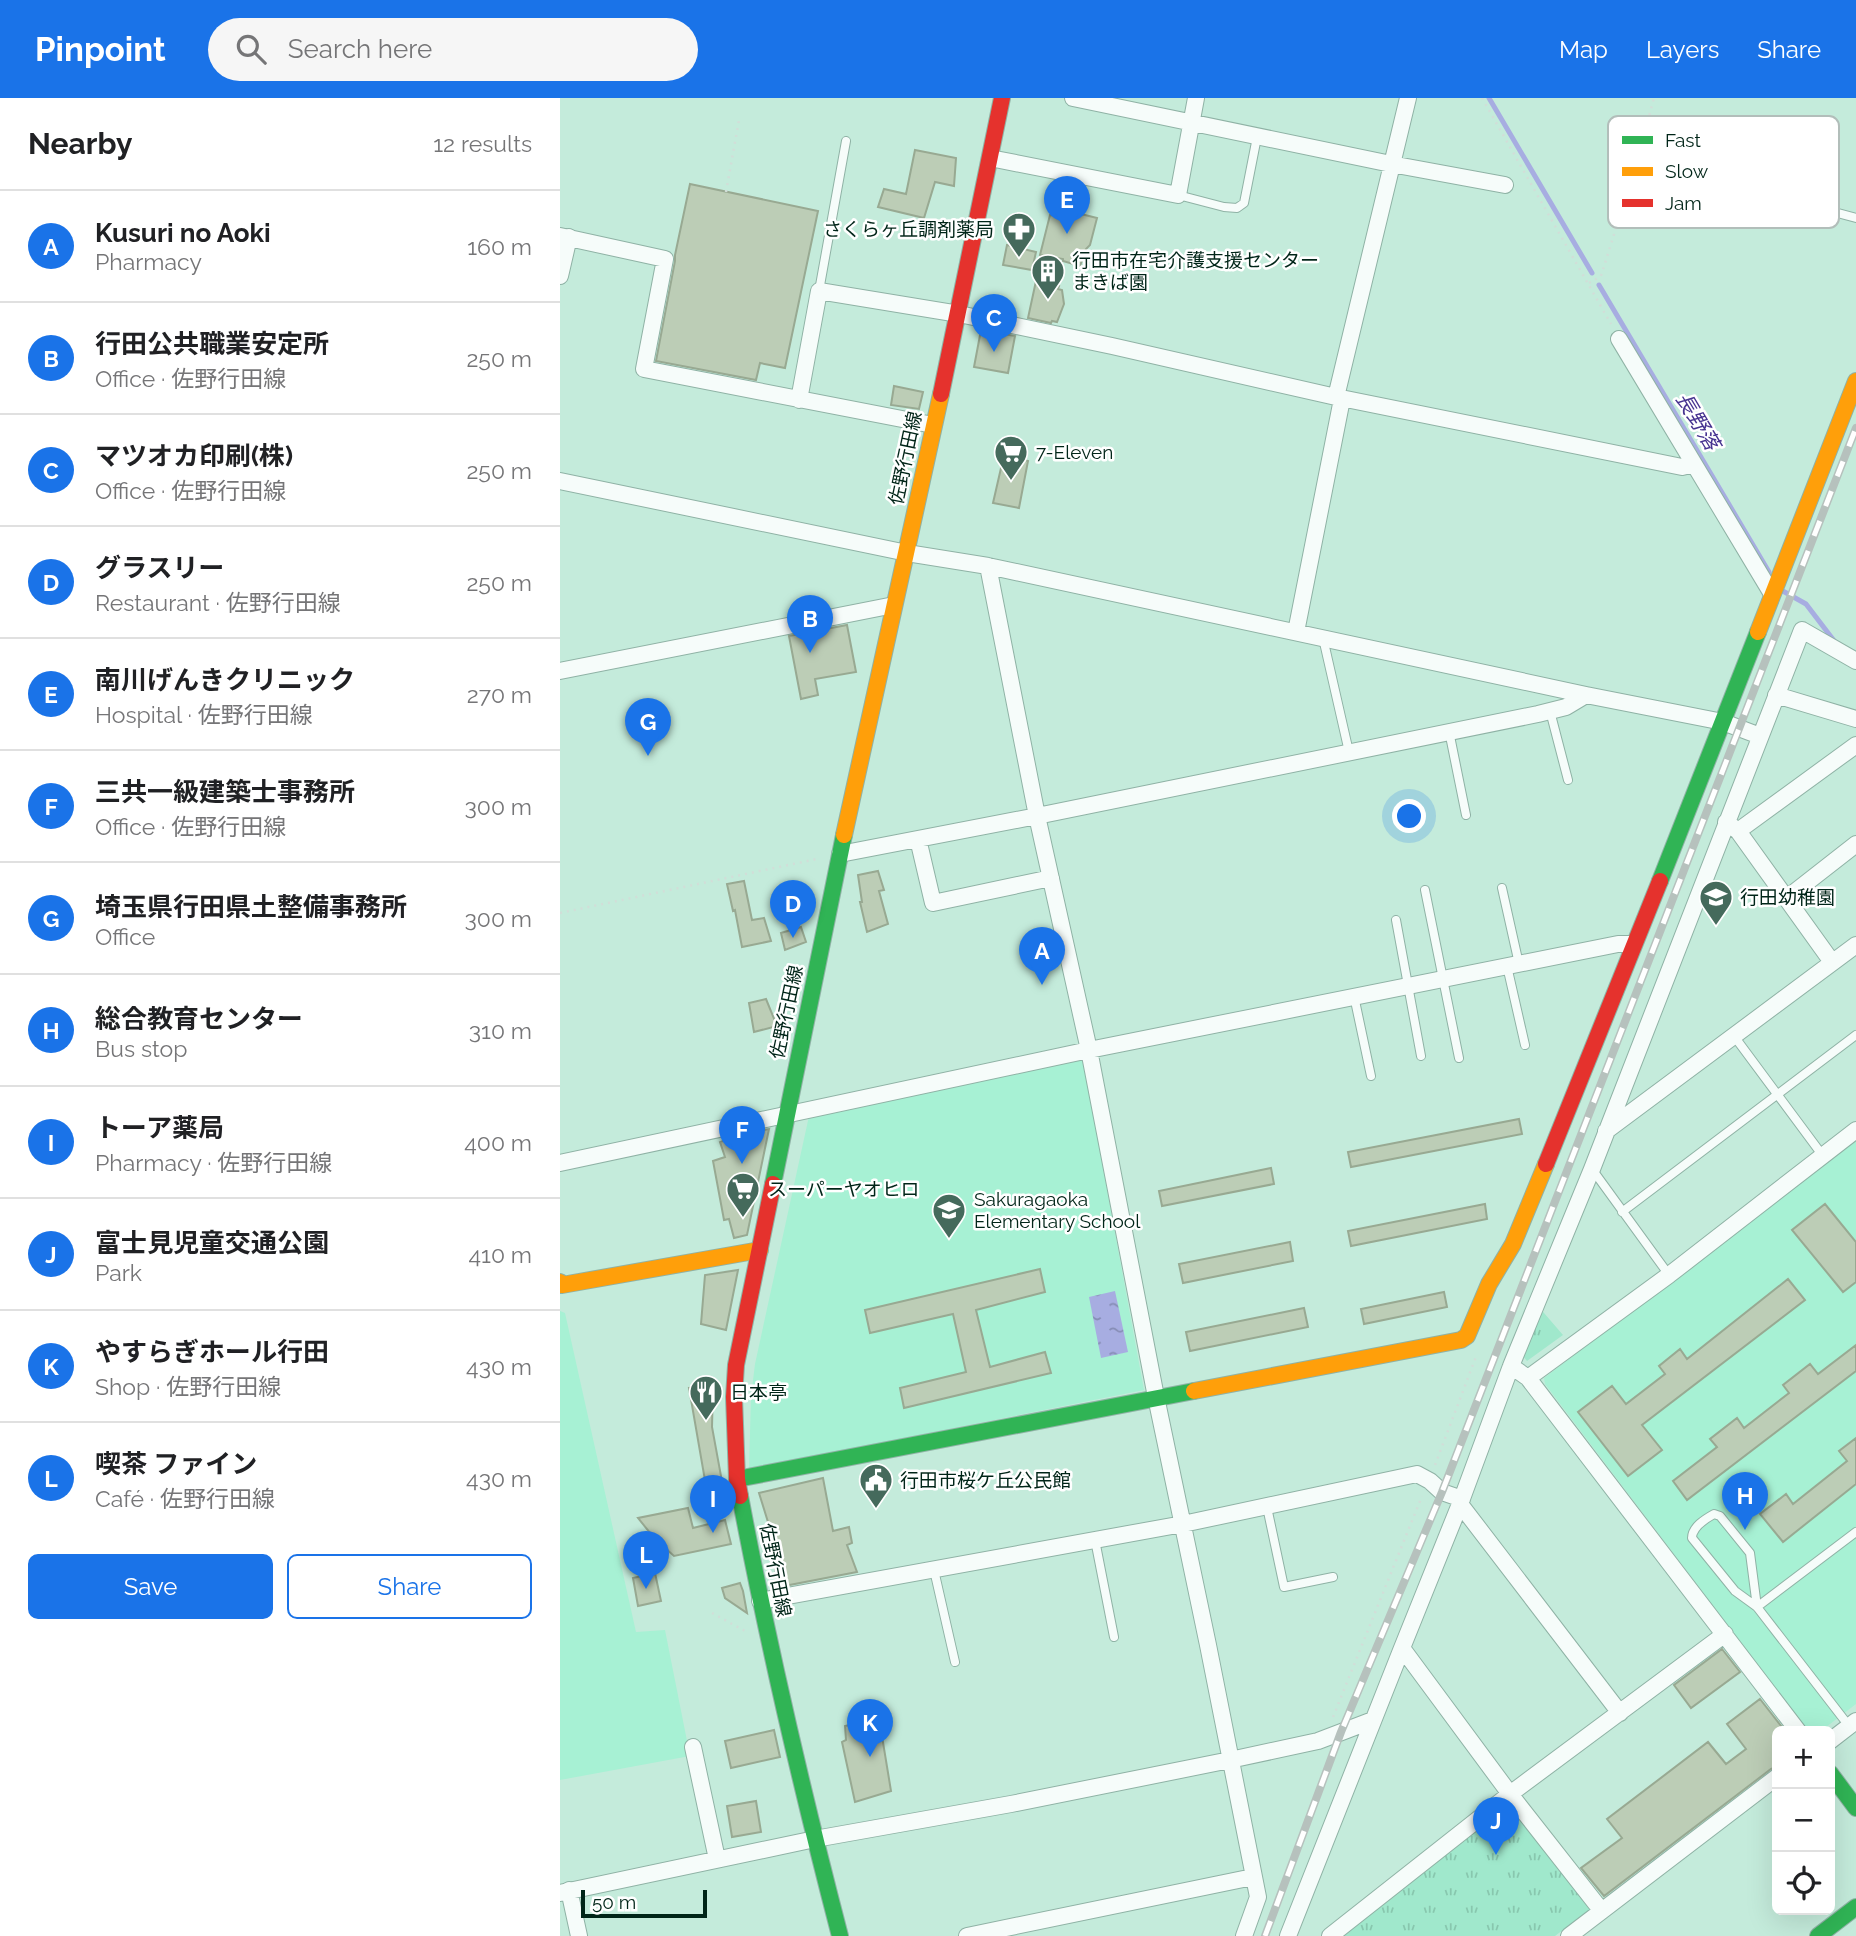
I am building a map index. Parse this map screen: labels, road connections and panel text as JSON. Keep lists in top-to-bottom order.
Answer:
{
  "streets": {
    "street": ["佐野行田線"]
  },
  "water": ["長野落"],
  "places": {
    "pharmacy": ["さくらヶ丘調剤薬局"],
    "building": ["行田市在宅介護支援センター まきば園"],
    "supermarket": ["7-Eleven", "スーパーヤオヒロ"],
    "school or university": ["行田幼稚園", "Sakuragaoka Elementary School"],
    "restaurant": ["日本亭"],
    "public building": ["行田市桜ケ丘公民館"]
  },
  "legend": ["Fast", "Slow", "Jam"],
  "scale_bar": "50 m",
  "page": {
    "header": "Pinpoint",
    "search": "Search here",
    "nav": ["Map", "Layers", "Share"],
    "heading": ["Nearby", "12 results"],
    "pins": [
      "E",
      "C",
      "B",
      "G",
      "D",
      "A",
      "F",
      "H",
      "I",
      "L",
      "K",
      "J"
    ],
    "list": [
      {
        "mark": "A",
        "name": "Kusuri no Aoki",
        "note": "Pharmacy",
        "value": "160 m"
      },
      {
        "mark": "B",
        "name": "行田公共職業安定所",
        "note": "Office · 佐野行田線",
        "value": "250 m"
      },
      {
        "mark": "C",
        "name": "マツオカ印刷(株)",
        "note": "Office · 佐野行田線",
        "value": "250 m"
      },
      {
        "mark": "D",
        "name": "グラスリー",
        "note": "Restaurant · 佐野行田線",
        "value": "250 m"
      },
      {
        "mark": "E",
        "name": "南川げんきクリニック",
        "note": "Hospital · 佐野行田線",
        "value": "270 m"
      },
      {
        "mark": "F",
        "name": "三共一級建築士事務所",
        "note": "Office · 佐野行田線",
        "value": "300 m"
      },
      {
        "mark": "G",
        "name": "埼玉県行田県土整備事務所",
        "note": "Office",
        "value": "300 m"
      },
      {
        "mark": "H",
        "name": "総合教育センター",
        "note": "Bus stop",
        "value": "310 m"
      },
      {
        "mark": "I",
        "name": "トーア薬局",
        "note": "Pharmacy · 佐野行田線",
        "value": "400 m"
      },
      {
        "mark": "J",
        "name": "富士見児童交通公園",
        "note": "Park",
        "value": "410 m"
      },
      {
        "mark": "K",
        "name": "やすらぎホール行田",
        "note": "Shop · 佐野行田線",
        "value": "430 m"
      },
      {
        "mark": "L",
        "name": "喫茶 ファイン",
        "note": "Café · 佐野行田線",
        "value": "430 m"
      }
    ],
    "buttons": ["Save", "Share"],
    "map_buttons": ["+", "−"],
    "scale": "50 m"
  }
}
